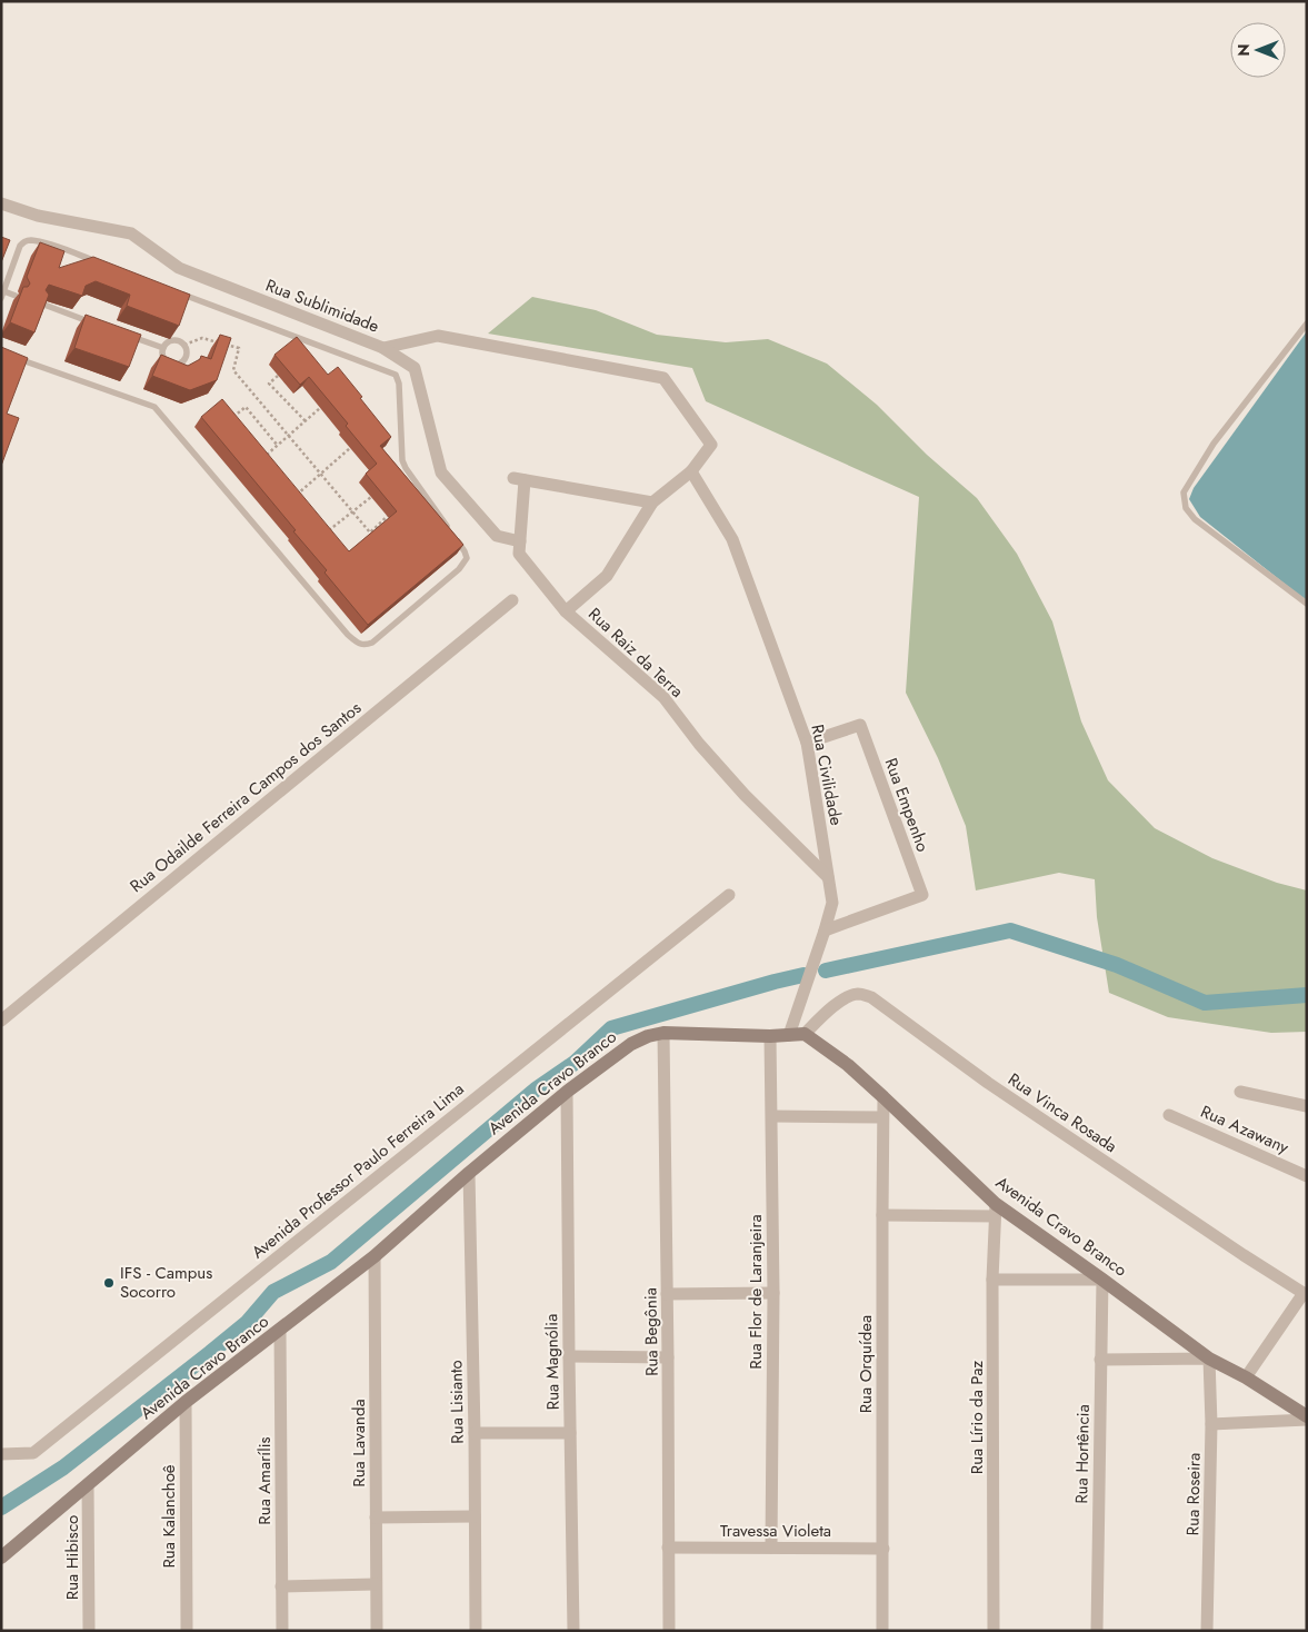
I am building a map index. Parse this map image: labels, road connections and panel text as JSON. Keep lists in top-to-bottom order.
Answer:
{
  "streets": {
    "street": [
      "Rua Sublimidade",
      "Rua Raiz da Terra",
      "Rua Civilidade",
      "Rua Odailde Ferreira Campos dos Santos",
      "Rua Empenho",
      "Avenida Cravo Branco",
      "Rua Vinca Rosada",
      "Rua Azawany",
      "Avenida Professor Paulo Ferreira Lima",
      "Rua Flor de Laranjeira",
      "Rua Begônia",
      "Rua Magnólia",
      "Rua Orquídea",
      "Rua Lisianto",
      "Rua Lírio da Paz",
      "Rua Lavanda",
      "Rua Hortência",
      "Rua Amarílis",
      "Rua Roseira",
      "Rua Kalanchoê",
      "Travessa Violeta",
      "Rua Hibisco"
    ]
  },
  "crossings": [
    ["Rua Sublimidade", "Rua Civilidade"],
    ["Rua Raiz da Terra", "Rua Civilidade"],
    ["Rua Civilidade", "Rua Empenho"],
    ["Rua Civilidade", "Avenida Cravo Branco"],
    ["Avenida Cravo Branco", "Rua Vinca Rosada"],
    ["Avenida Cravo Branco", "Rua Flor de Laranjeira"],
    ["Avenida Cravo Branco", "Rua Begônia"],
    ["Avenida Cravo Branco", "Rua Magnólia"],
    ["Avenida Cravo Branco", "Rua Orquídea"],
    ["Avenida Cravo Branco", "Rua Lisianto"],
    ["Avenida Cravo Branco", "Rua Lírio da Paz"],
    ["Avenida Cravo Branco", "Rua Lavanda"],
    ["Avenida Cravo Branco", "Rua Hortência"],
    ["Avenida Cravo Branco", "Rua Amarílis"],
    ["Avenida Cravo Branco", "Rua Roseira"],
    ["Avenida Cravo Branco", "Rua Kalanchoê"],
    ["Avenida Cravo Branco", "Rua Hibisco"],
    ["Rua Flor de Laranjeira", "Travessa Violeta"],
    ["Rua Begônia", "Travessa Violeta"],
    ["Rua Orquídea", "Travessa Violeta"]
  ],
  "places": ["IFS - Campus Socorro"],
  "north": "left"
}
